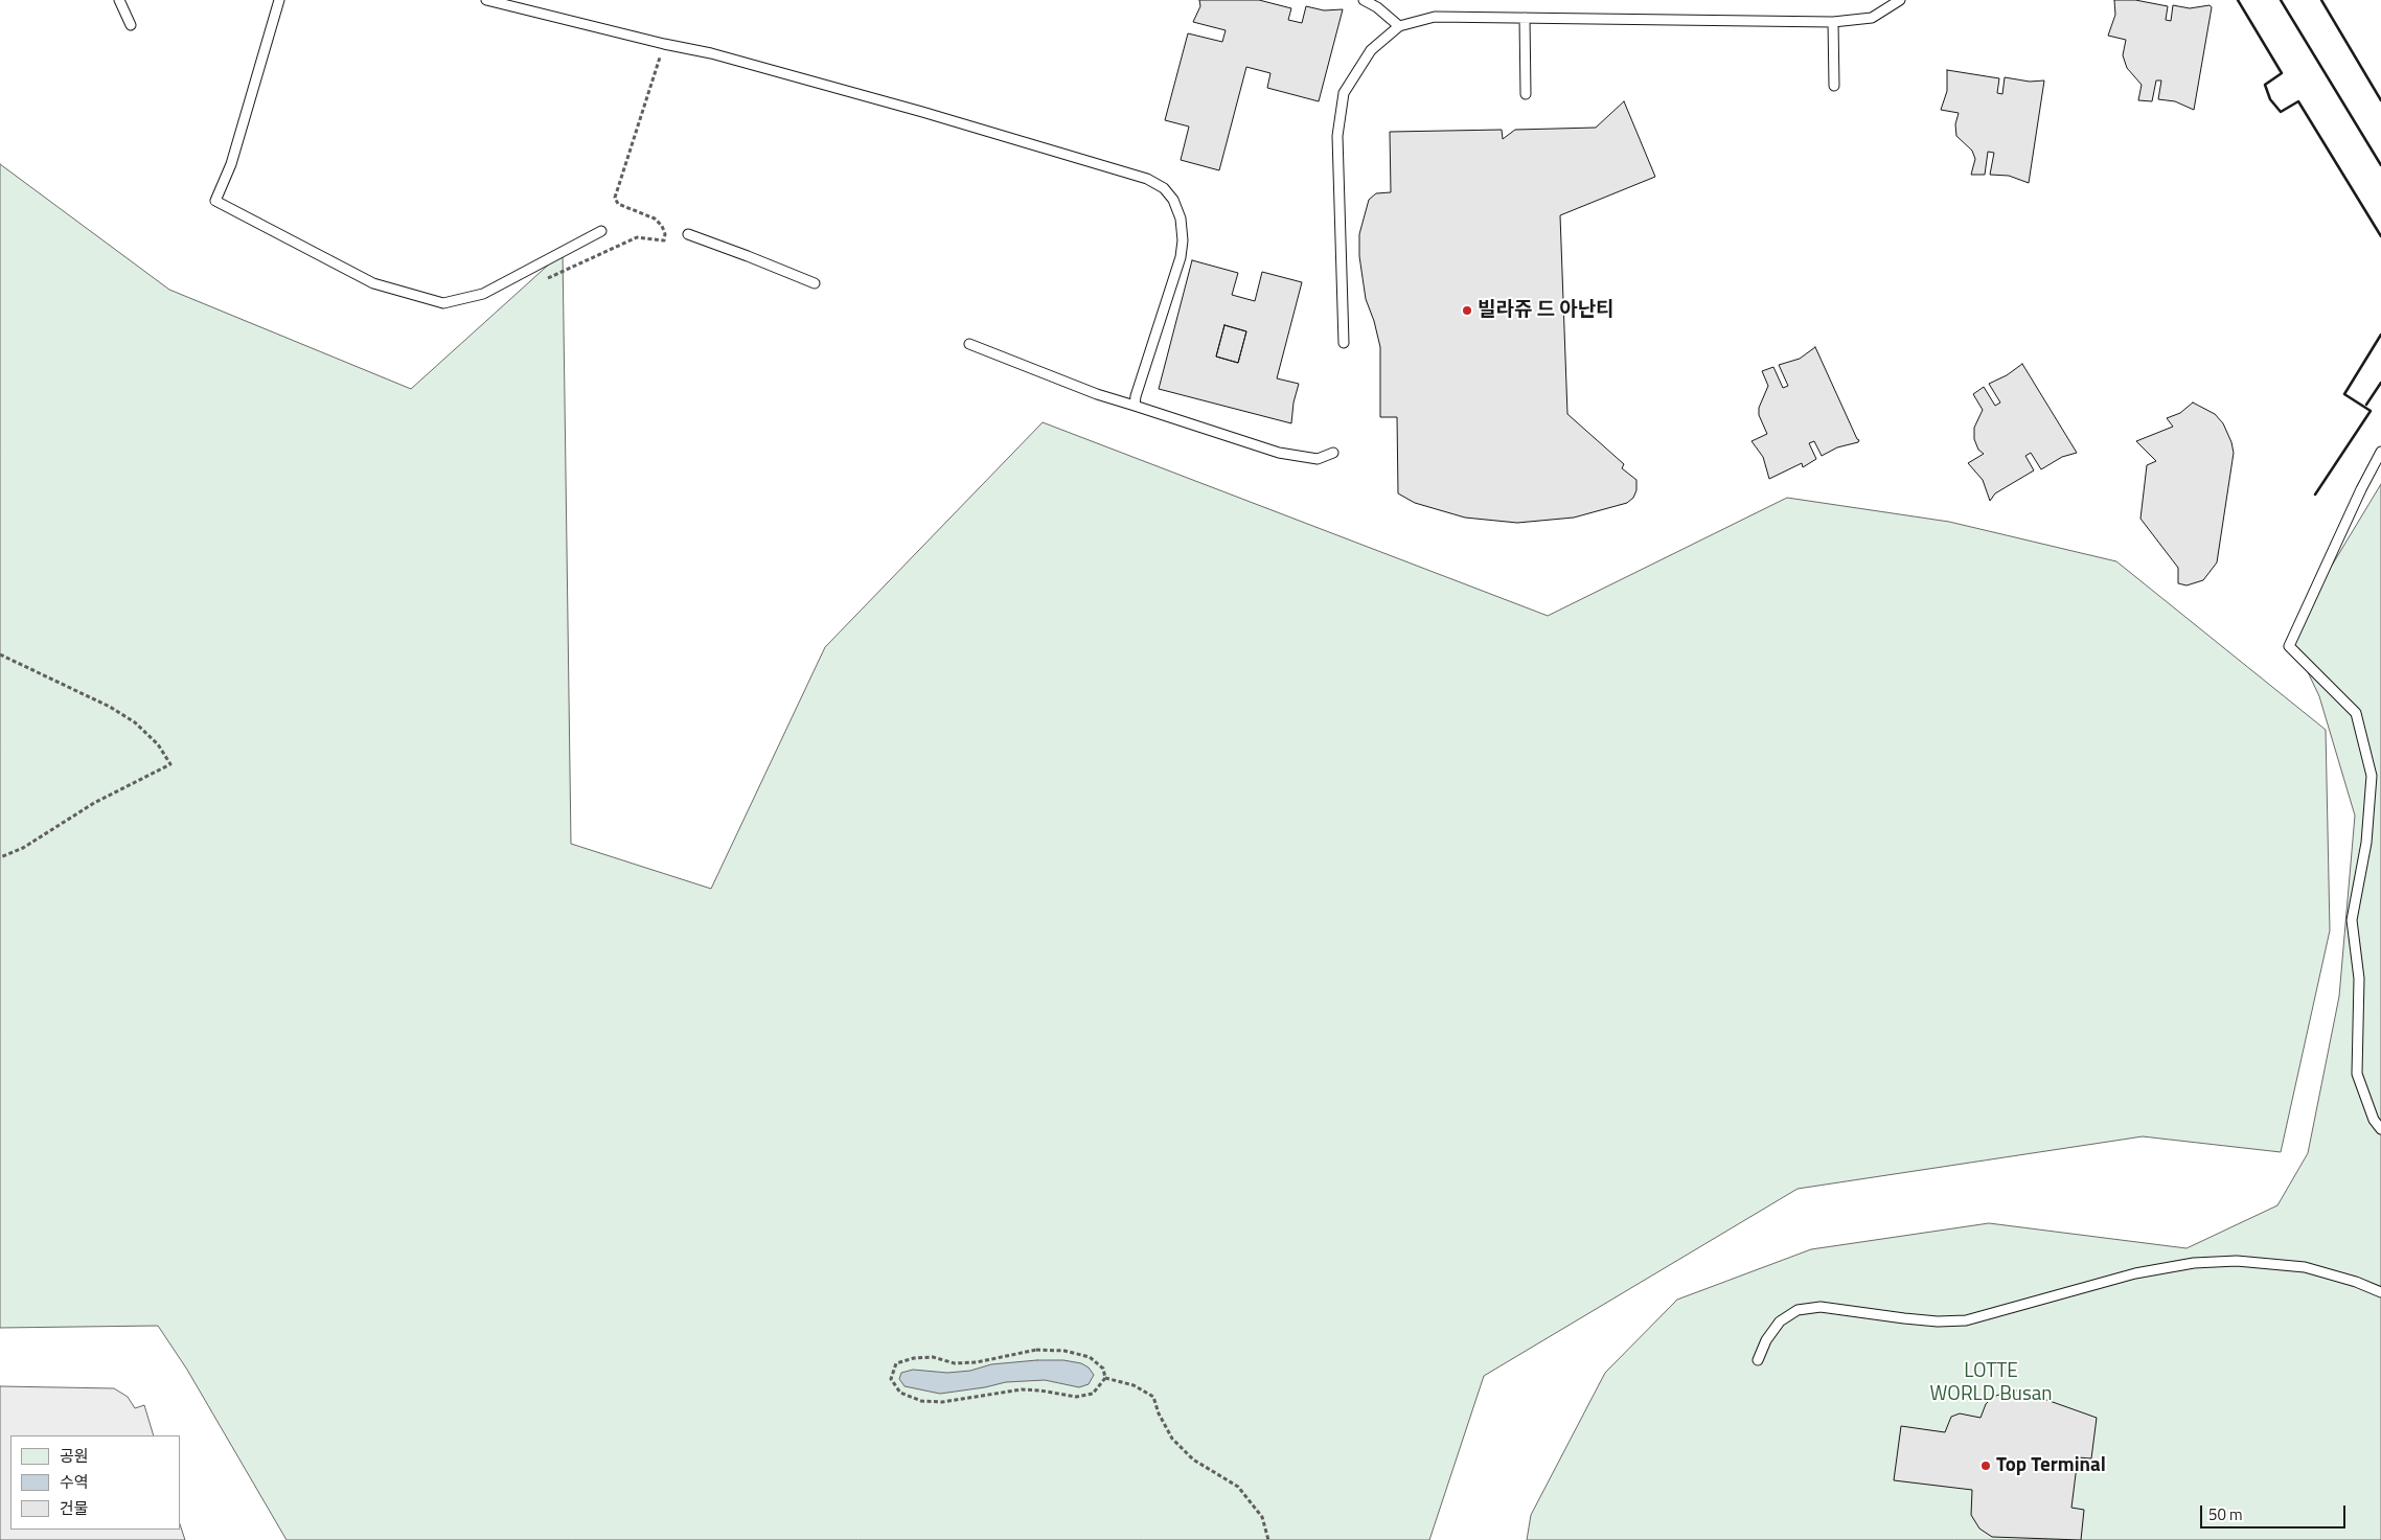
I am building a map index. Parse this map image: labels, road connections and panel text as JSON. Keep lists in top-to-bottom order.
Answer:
{
  "parks": ["LOTTE WORLD Busan"],
  "places": ["빌라쥬 드 아난티", "Top Terminal"],
  "legend": ["공원", "수역", "건물"],
  "scale_bar": "50 m"
}
